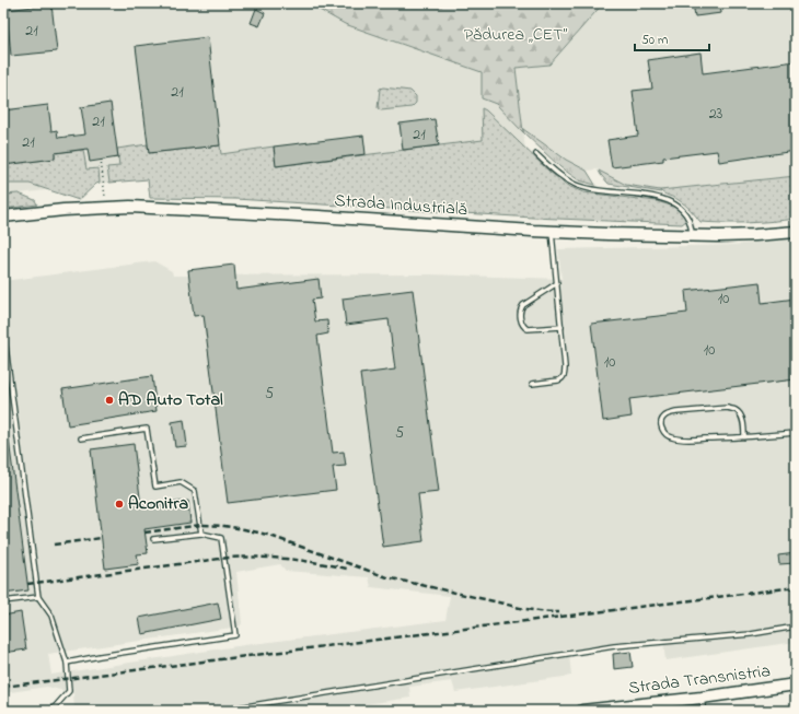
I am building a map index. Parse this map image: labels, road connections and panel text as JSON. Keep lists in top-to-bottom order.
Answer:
{
  "streets": {
    "street": ["Strada Industrială", "Strada Transnistria"]
  },
  "parks": ["Pădurea „CET”"],
  "places": ["AD Auto Total", "Aconitra"],
  "house_numbers": [
    "21",
    "21",
    "23",
    "21",
    "21",
    "21",
    "10",
    "10",
    "10",
    "5",
    "5"
  ],
  "scale_bar": "50 m"
}
